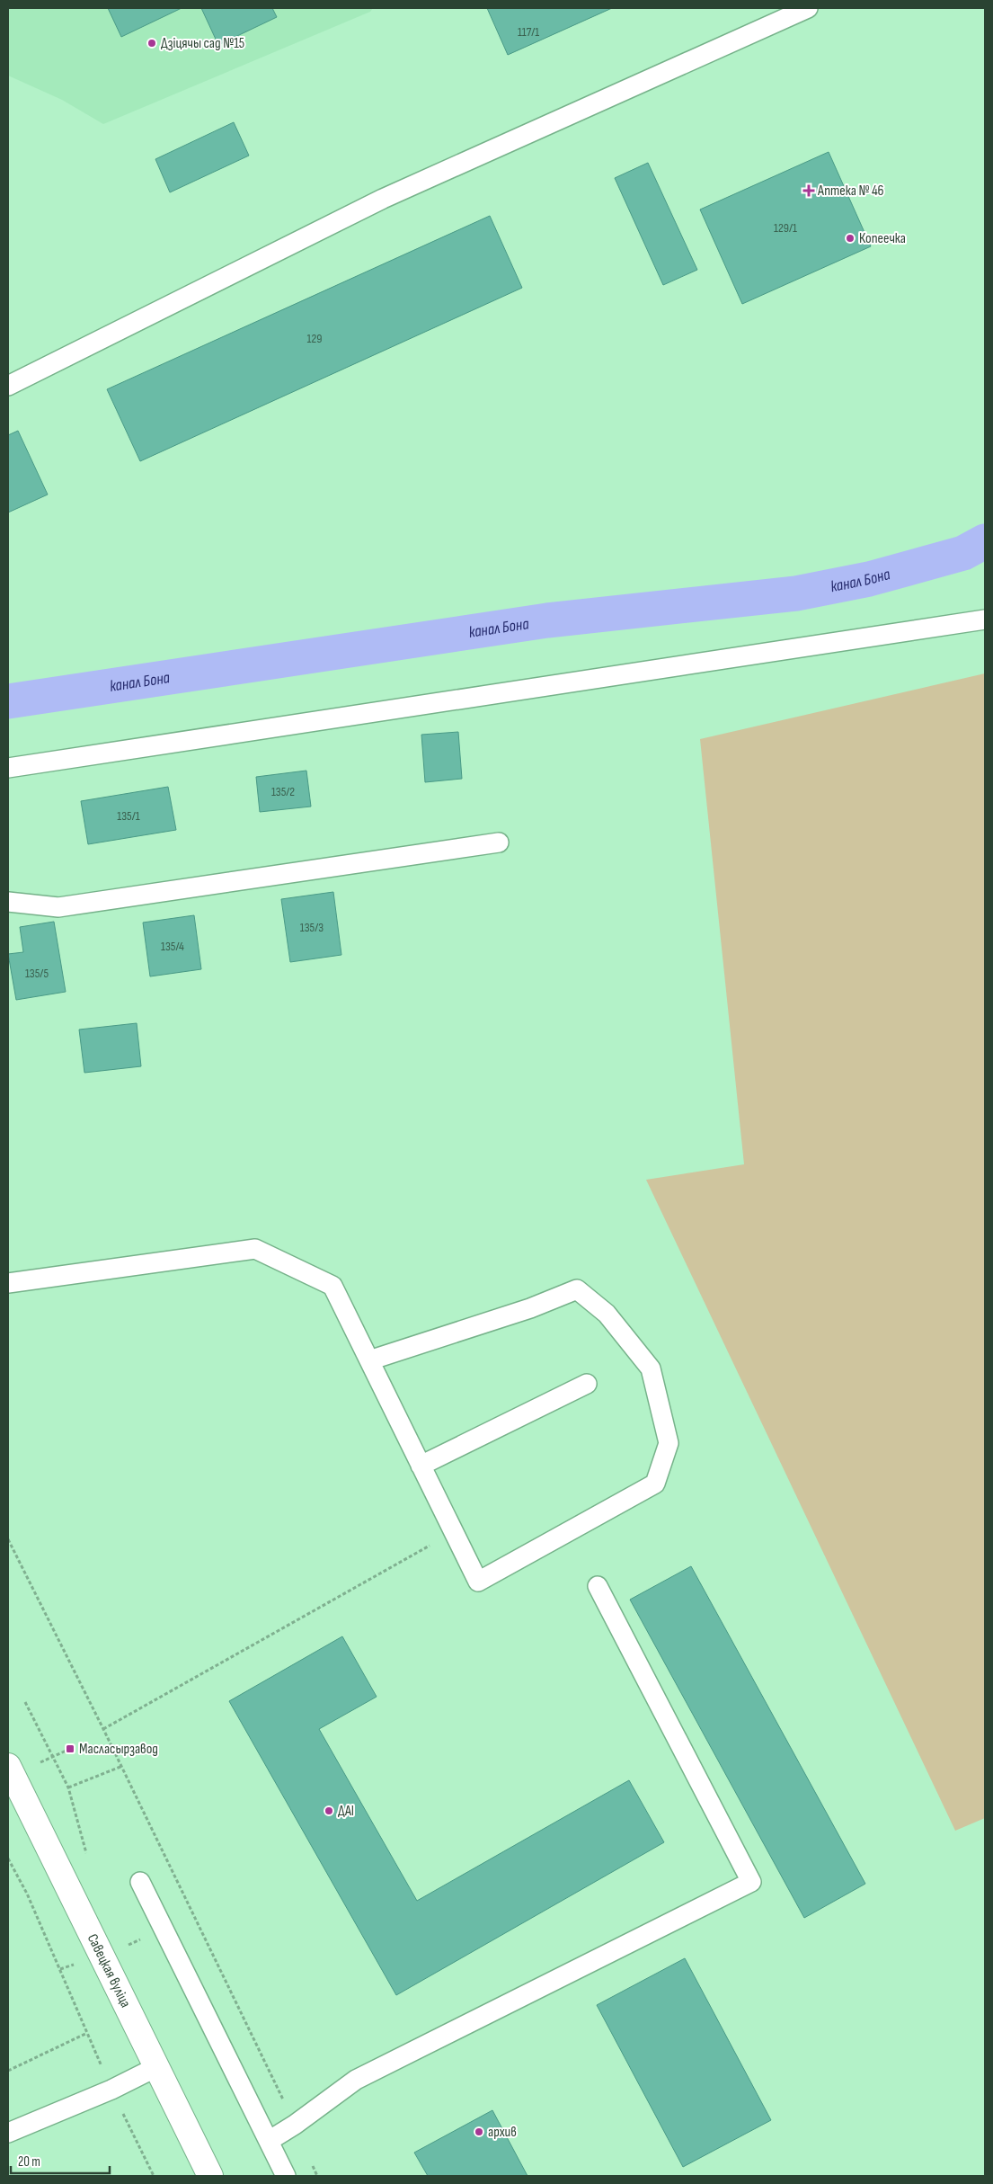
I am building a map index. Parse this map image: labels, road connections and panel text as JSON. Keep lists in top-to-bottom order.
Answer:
{
  "streets": {
    "main road": ["Савецкая вуліца"]
  },
  "water": ["канал Бона"],
  "places": {
    "other": [
      "Дзіцячы сад №15",
      "Копеечка",
      "ДАІ",
      "архив"
    ],
    "health": ["Аптека № 46"],
    "transit": ["Масласырзавод"]
  },
  "house_numbers": [
    "117/1",
    "129/1",
    "129",
    "135/2",
    "135/1",
    "135/3",
    "135/4",
    "135/5"
  ],
  "scale_bar": "20 m"
}
